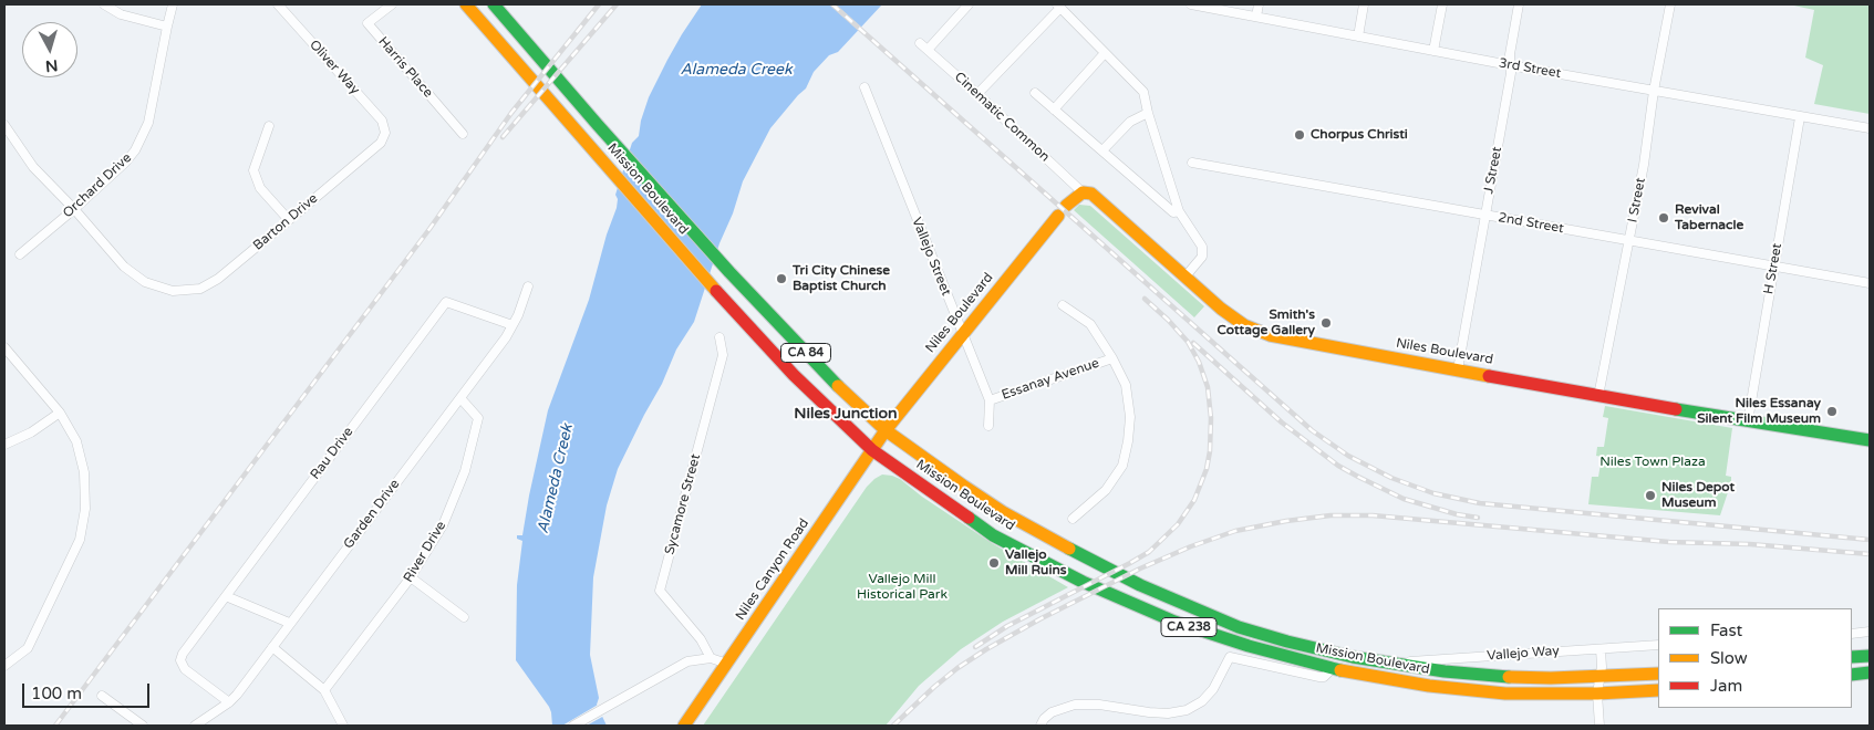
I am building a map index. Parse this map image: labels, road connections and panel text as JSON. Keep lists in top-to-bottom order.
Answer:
{
  "streets": {
    "main road": [
      "Mission Boulevard",
      "Niles Boulevard",
      "CA 84",
      "Niles Canyon Road",
      "CA 238"
    ],
    "street": [
      "Oliver Way",
      "Harris Place",
      "3rd Street",
      "Cinematic Common",
      "J Street",
      "Orchard Drive",
      "I Street",
      "Barton Drive",
      "2nd Street",
      "Vallejo Street",
      "H Street",
      "Essanay Avenue",
      "Rau Drive",
      "Sycamore Street",
      "Garden Drive",
      "River Drive",
      "Vallejo Way"
    ]
  },
  "crossings": [
    ["Oliver Way", "Barton Drive"],
    ["3rd Street", "J Street"],
    ["3rd Street", "I Street"],
    ["3rd Street", "H Street"],
    ["Cinematic Common", "Niles Boulevard"],
    ["J Street", "2nd Street"],
    ["J Street", "Niles Boulevard"],
    ["Orchard Drive", "Barton Drive"],
    ["Mission Boulevard", "Niles Boulevard"],
    ["Mission Boulevard", "Niles Canyon Road"],
    ["Mission Boulevard", "Vallejo Way"],
    ["I Street", "2nd Street"],
    ["I Street", "Niles Boulevard"],
    ["2nd Street", "H Street"],
    ["Vallejo Street", "Niles Boulevard"],
    ["Vallejo Street", "Essanay Avenue"],
    ["H Street", "Niles Boulevard"],
    ["Niles Boulevard", "Niles Canyon Road"],
    ["Rau Drive", "Garden Drive"],
    ["Garden Drive", "River Drive"]
  ],
  "districts": ["Niles Junction"],
  "water": ["Alameda Creek"],
  "parks": ["Niles Town Plaza", "Vallejo Mill Historical Park"],
  "places": [
    "Chorpus Christi",
    "Revival Tabernacle",
    "Tri City Chinese Baptist Church",
    "Smith's Cottage Gallery",
    "Niles Essanay Silent Film Museum",
    "Niles Depot Museum",
    "Vallejo Mill Ruins"
  ],
  "legend": ["Fast", "Slow", "Jam"],
  "scale_bar": "100 m",
  "north": "bottom"
}
